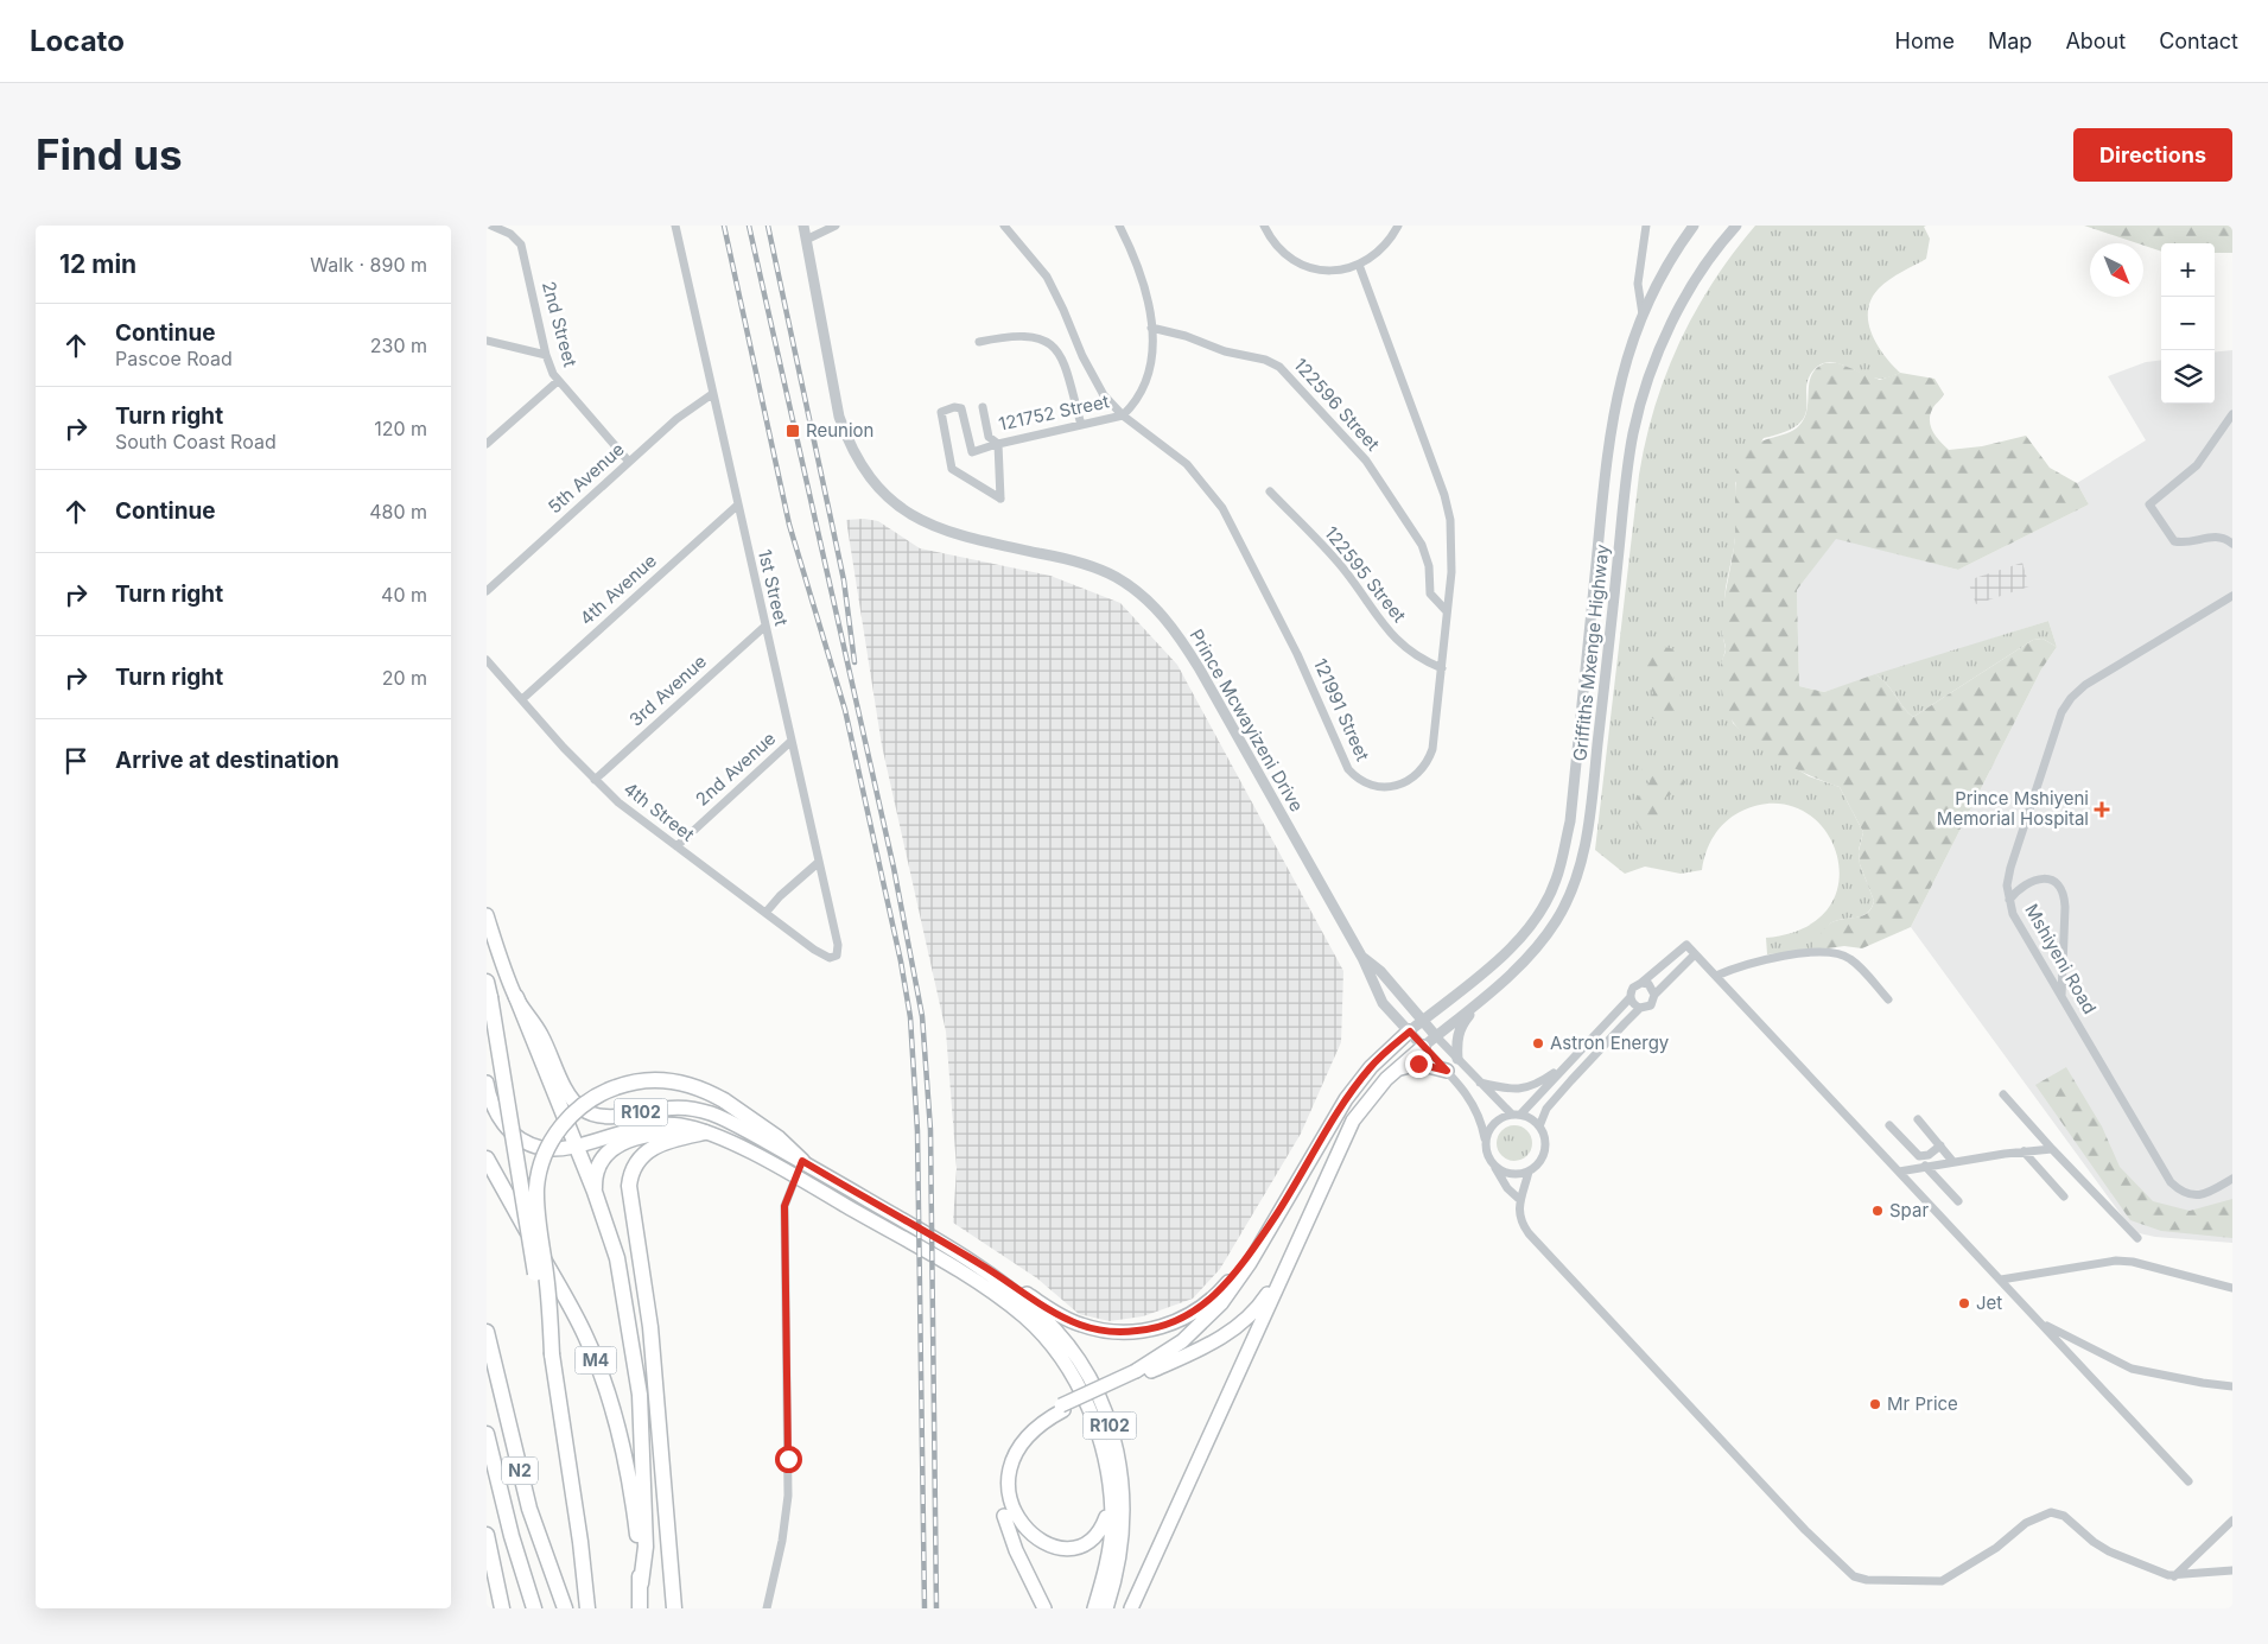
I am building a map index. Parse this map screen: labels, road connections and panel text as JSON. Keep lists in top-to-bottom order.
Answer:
{
  "streets": {
    "highway": ["M4", "N2"],
    "main road": ["R102"],
    "street": [
      "2nd Street",
      "122596 Street",
      "121752 Street",
      "5th Avenue",
      "122595 Street",
      "1st Street",
      "4th Avenue",
      "Griffiths Mxenge Highway",
      "3rd Avenue",
      "121991 Street",
      "Prince Mcwayizeni Drive",
      "2nd Avenue",
      "4th Street",
      "Mshiyeni Road"
    ]
  },
  "crossings": [
    ["2nd Street", "5th Avenue"],
    ["122596 Street", "121991 Street"],
    ["121752 Street", "121991 Street"],
    ["5th Avenue", "1st Street"],
    ["122595 Street", "121991 Street"],
    ["1st Street", "4th Avenue"],
    ["1st Street", "3rd Avenue"],
    ["1st Street", "2nd Avenue"],
    ["1st Street", "4th Street"],
    ["4th Avenue", "4th Street"],
    ["Griffiths Mxenge Highway", "Prince Mcwayizeni Drive"],
    ["3rd Avenue", "4th Street"],
    ["2nd Avenue", "4th Street"]
  ],
  "places": {
    "transit": ["Reunion"],
    "health": ["Prince Mshiyeni Memorial Hospital"],
    "other": [
      "Astron Energy",
      "Spar",
      "Jet",
      "Mr Price"
    ]
  },
  "north": "bottom right",
  "page": {
    "header": "Locato",
    "nav": [
      "Home",
      "Map",
      "About",
      "Contact"
    ],
    "buttons": "Directions",
    "title": "Find us",
    "heading": ["12 min", "Walk · 890 m"],
    "map_buttons": ["+", "−"],
    "list": [
      ["Continue", "Pascoe Road", "230 m"],
      ["Turn right", "South Coast Road", "120 m"],
      ["Continue", "480 m"],
      ["Turn right", "40 m"],
      ["Turn right", "20 m"],
      "Arrive at destination"
    ]
  }
}
